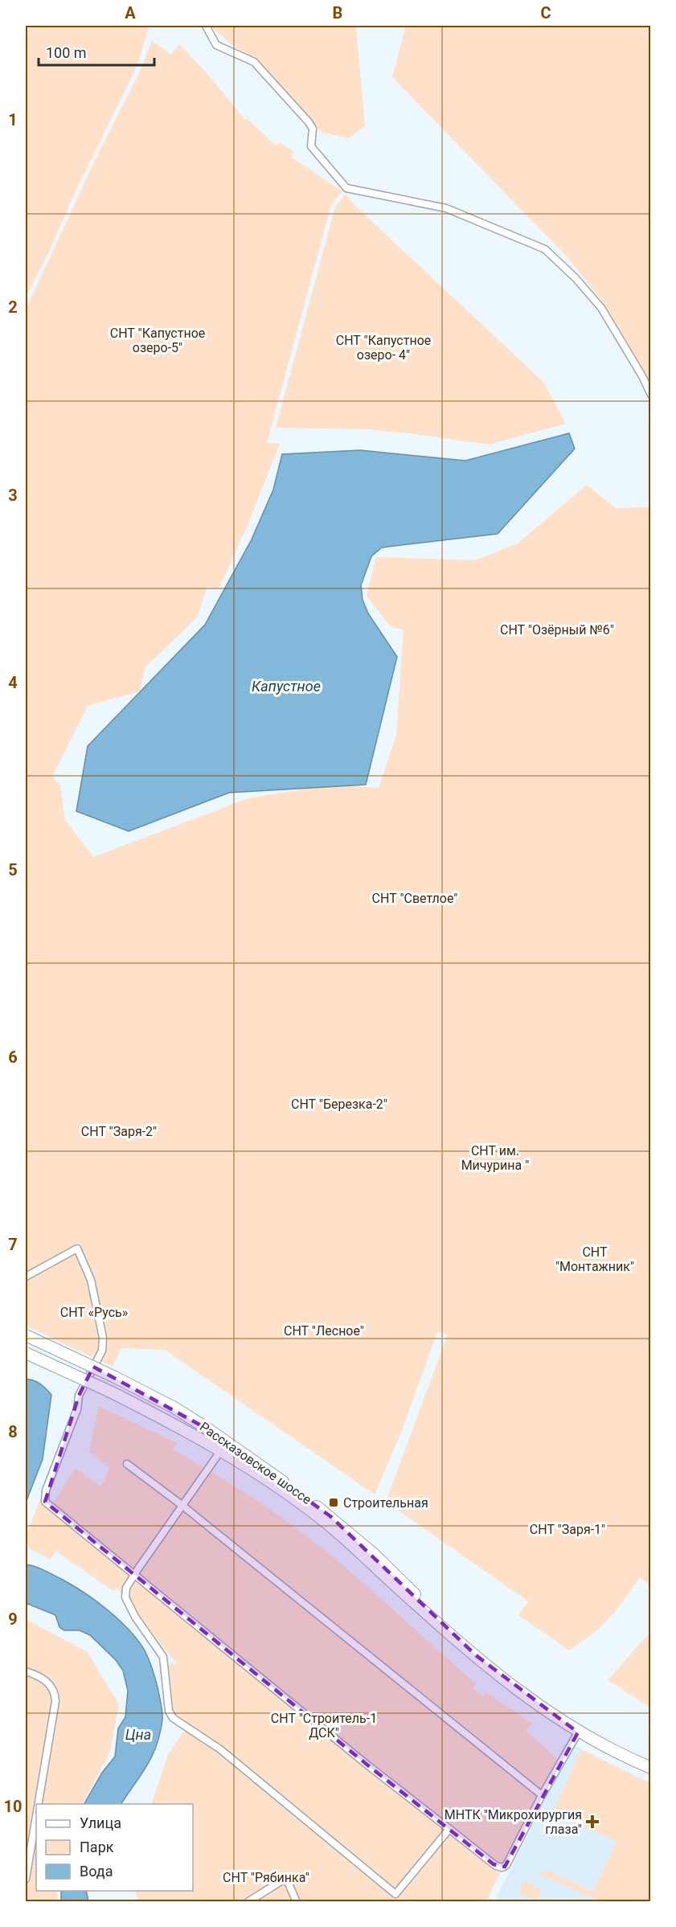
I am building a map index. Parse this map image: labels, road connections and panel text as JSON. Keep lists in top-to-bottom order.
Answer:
{
  "streets": {
    "main road": ["Рассказовское шоссе"]
  },
  "water": ["Капустное", "Цна"],
  "parks": [
    "СНТ \"Капустное озеро-5\"",
    "СНТ \"Капустное озеро- 4\"",
    "СНТ \"Озёрный №6\"",
    "СНТ \"Светлое\"",
    "СНТ \"Березка-2\"",
    "СНТ \"Заря-2\"",
    "СНТ им. Мичурина \"",
    "СНТ \"Монтажник\"",
    "СНТ «Русь»",
    "СНТ \"Лесное\"",
    "СНТ \"Заря-1\"",
    "СНТ \"Строитель-1 ДСК\"",
    "СНТ \"Рябинка\""
  ],
  "places": {
    "transit": ["Строительная"],
    "health": ["МНТК \"Микрохирургия глаза\""]
  },
  "legend": ["Улица", "Парк", "Вода"],
  "scale_bar": "100 m",
  "grid": {
    "columns": ["A", "B", "C"],
    "rows": [
      "1",
      "2",
      "3",
      "4",
      "5",
      "6",
      "7",
      "8",
      "9",
      "10"
    ]
  }
}
